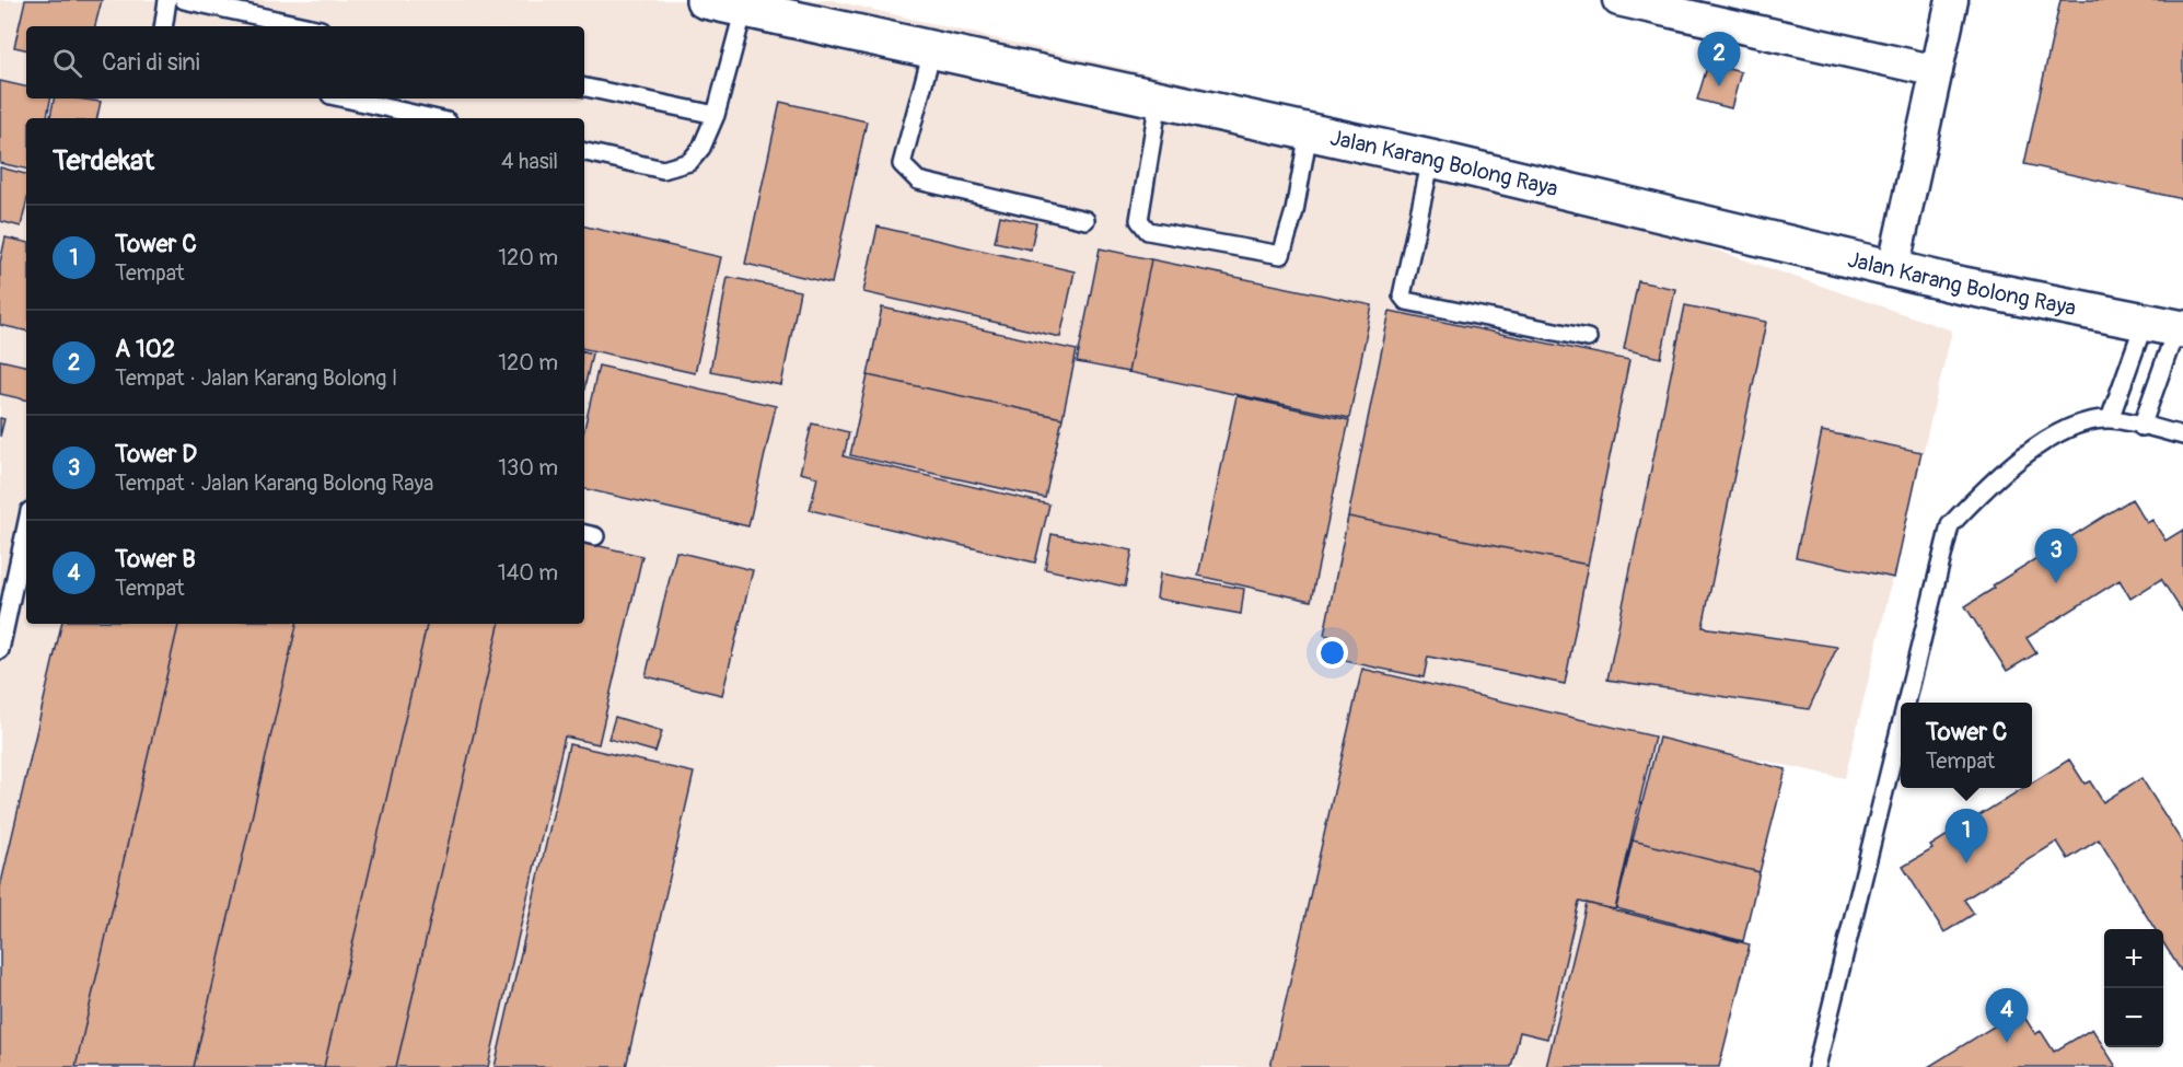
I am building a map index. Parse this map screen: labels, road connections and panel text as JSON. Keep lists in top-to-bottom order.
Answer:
{
  "streets": {
    "street": ["Jalan Karang Bolong Raya"]
  },
  "page": {
    "search": "Cari di sini",
    "pins": [
      "2",
      "3",
      "1",
      "4"
    ],
    "heading": ["Terdekat", "4 hasil"],
    "list": [
      {
        "mark": "1",
        "name": "Tower C",
        "note": "Tempat",
        "value": "120 m"
      },
      {
        "mark": "2",
        "name": "A 102",
        "note": "Tempat · Jalan Karang Bolong I",
        "value": "120 m"
      },
      {
        "mark": "3",
        "name": "Tower D",
        "note": "Tempat · Jalan Karang Bolong Raya",
        "value": "130 m"
      },
      {
        "mark": "4",
        "name": "Tower B",
        "note": "Tempat",
        "value": "140 m"
      }
    ],
    "popup": ["Tower C", "Tempat"],
    "map_buttons": ["+", "−"]
  }
}
